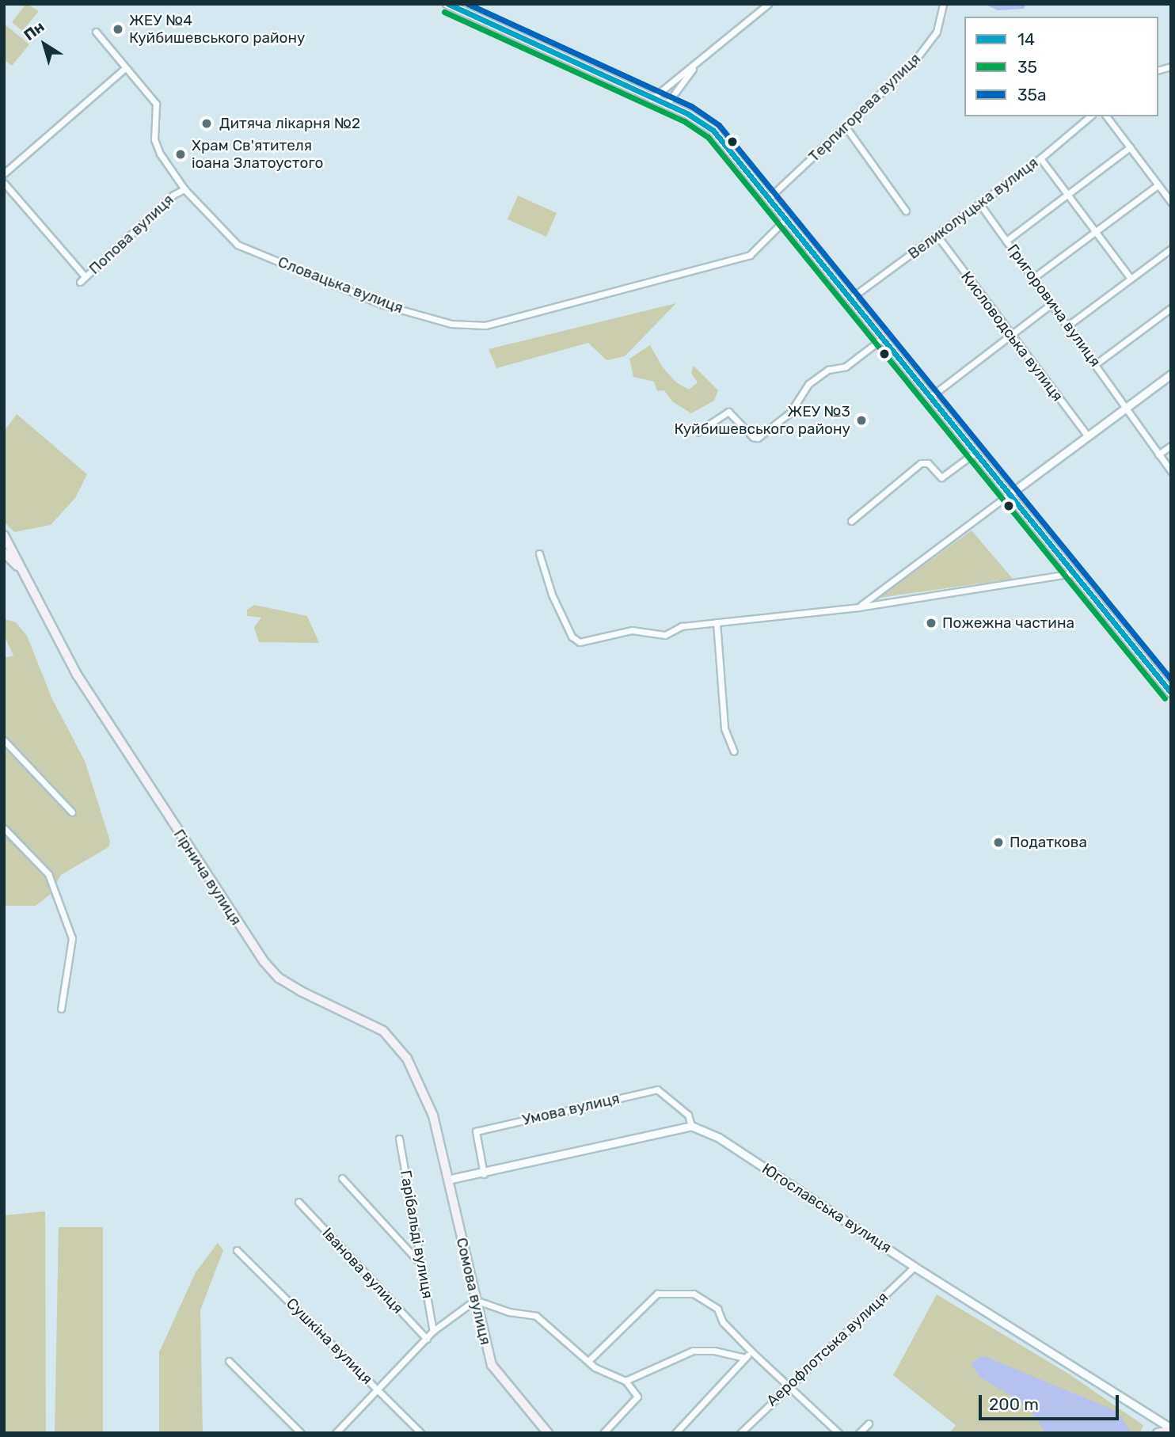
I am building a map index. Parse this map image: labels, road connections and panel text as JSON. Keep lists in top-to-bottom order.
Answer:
{
  "streets": {
    "main road": ["Гірнича вулиця", "Сомова вулиця"],
    "street": [
      "Терпигорева вулиця",
      "Великолуцька вулиця",
      "Попова вулиця",
      "Словацька вулиця",
      "Григоровича вулиця",
      "Кисловодська вулиця",
      "Умова вулиця",
      "Югославська вулиця",
      "Гарібальді вулиця",
      "Іванова вулиця",
      "Сушкіна вулиця",
      "Аерофлотська вулиця"
    ]
  },
  "crossings": [
    ["Великолуцька вулиця", "Григоровича вулиця"],
    ["Великолуцька вулиця", "Кисловодська вулиця"],
    ["Попова вулиця", "Словацька вулиця"],
    ["Гірнича вулиця", "Сомова вулиця"],
    ["Умова вулиця", "Югославська вулиця"],
    ["Югославська вулиця", "Аерофлотська вулиця"]
  ],
  "places": [
    "ЖЕУ №4 Куйбишевського району",
    "Дитяча лікарня №2",
    "Храм Св'ятителя іоана Златоустого",
    "ЖЕУ №3 Куйбишевського району",
    "Пожежна частина",
    "Податкова"
  ],
  "lines": ["transit line 14", "transit line 35а", "transit line 35"],
  "legend": ["14", "35", "35а"],
  "scale_bar": "200 m",
  "north": "top left"
}
